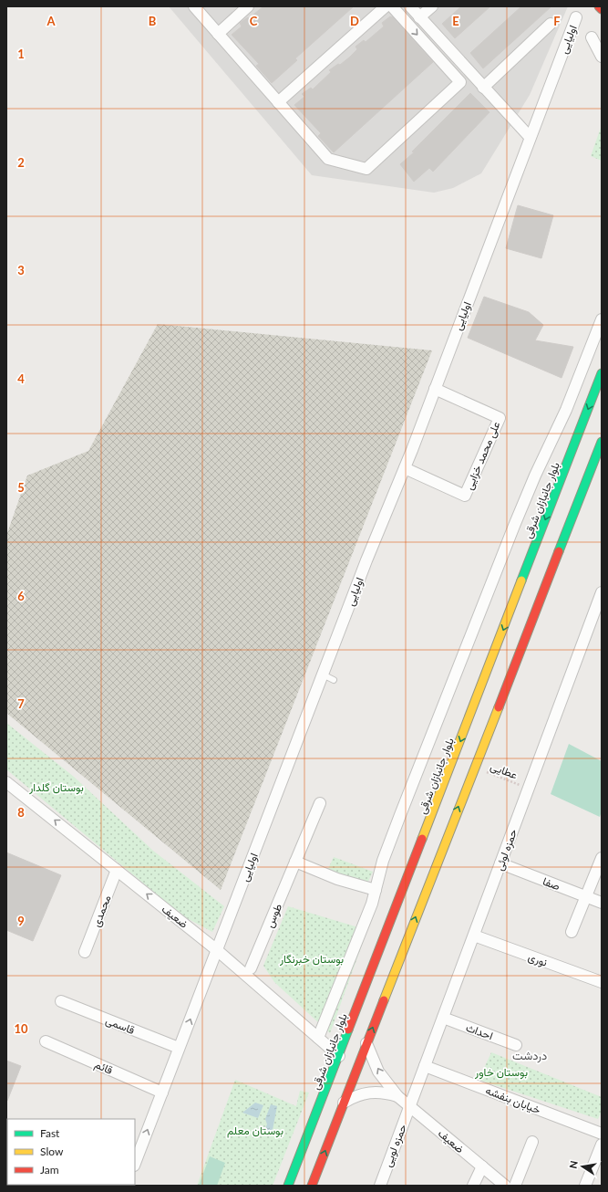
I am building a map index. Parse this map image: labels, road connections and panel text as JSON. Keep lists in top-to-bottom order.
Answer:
{
  "streets": {
    "main road": ["بلوار جانبازان شرقی"],
    "street": [
      "اولیایی",
      "علی محمد خزایی",
      "حمزه لوئی",
      "صفا",
      "محمدی",
      "طوس",
      "ضعیف",
      "نوری",
      "قاسمی",
      "احداث",
      "قائم",
      "خیابان بنفشه",
      "حمزه لویی"
    ],
    "path": ["عطایی"]
  },
  "crossings": [
    ["اولیایی", "علی محمد خزایی"],
    ["اولیایی", "ضعیف"],
    ["اولیایی", "قاسمی"],
    ["اولیایی", "قائم"],
    ["بلوار جانبازان شرقی", "ضعیف"],
    ["عطایی", "حمزه لوئی"],
    ["حمزه لوئی", "صفا"],
    ["حمزه لوئی", "ضعیف"],
    ["حمزه لوئی", "نوری"],
    ["حمزه لوئی", "احداث"],
    ["حمزه لوئی", "خیابان بنفشه"],
    ["حمزه لوئی", "حمزه لویی"],
    ["محمدی", "ضعیف"],
    ["ضعیف", "حمزه لویی"]
  ],
  "one_way": ["ضعیف"],
  "districts": ["دردشت"],
  "parks": [
    "بوستان گلدار",
    "بوستان خبرنگار",
    "بوستان خاور",
    "بوستان معلم"
  ],
  "legend": ["Fast", "Slow", "Jam"],
  "north": "left",
  "grid": {
    "columns": [
      "A",
      "B",
      "C",
      "D",
      "E",
      "F"
    ],
    "rows": [
      "1",
      "2",
      "3",
      "4",
      "5",
      "6",
      "7",
      "8",
      "9",
      "10"
    ]
  }
}
